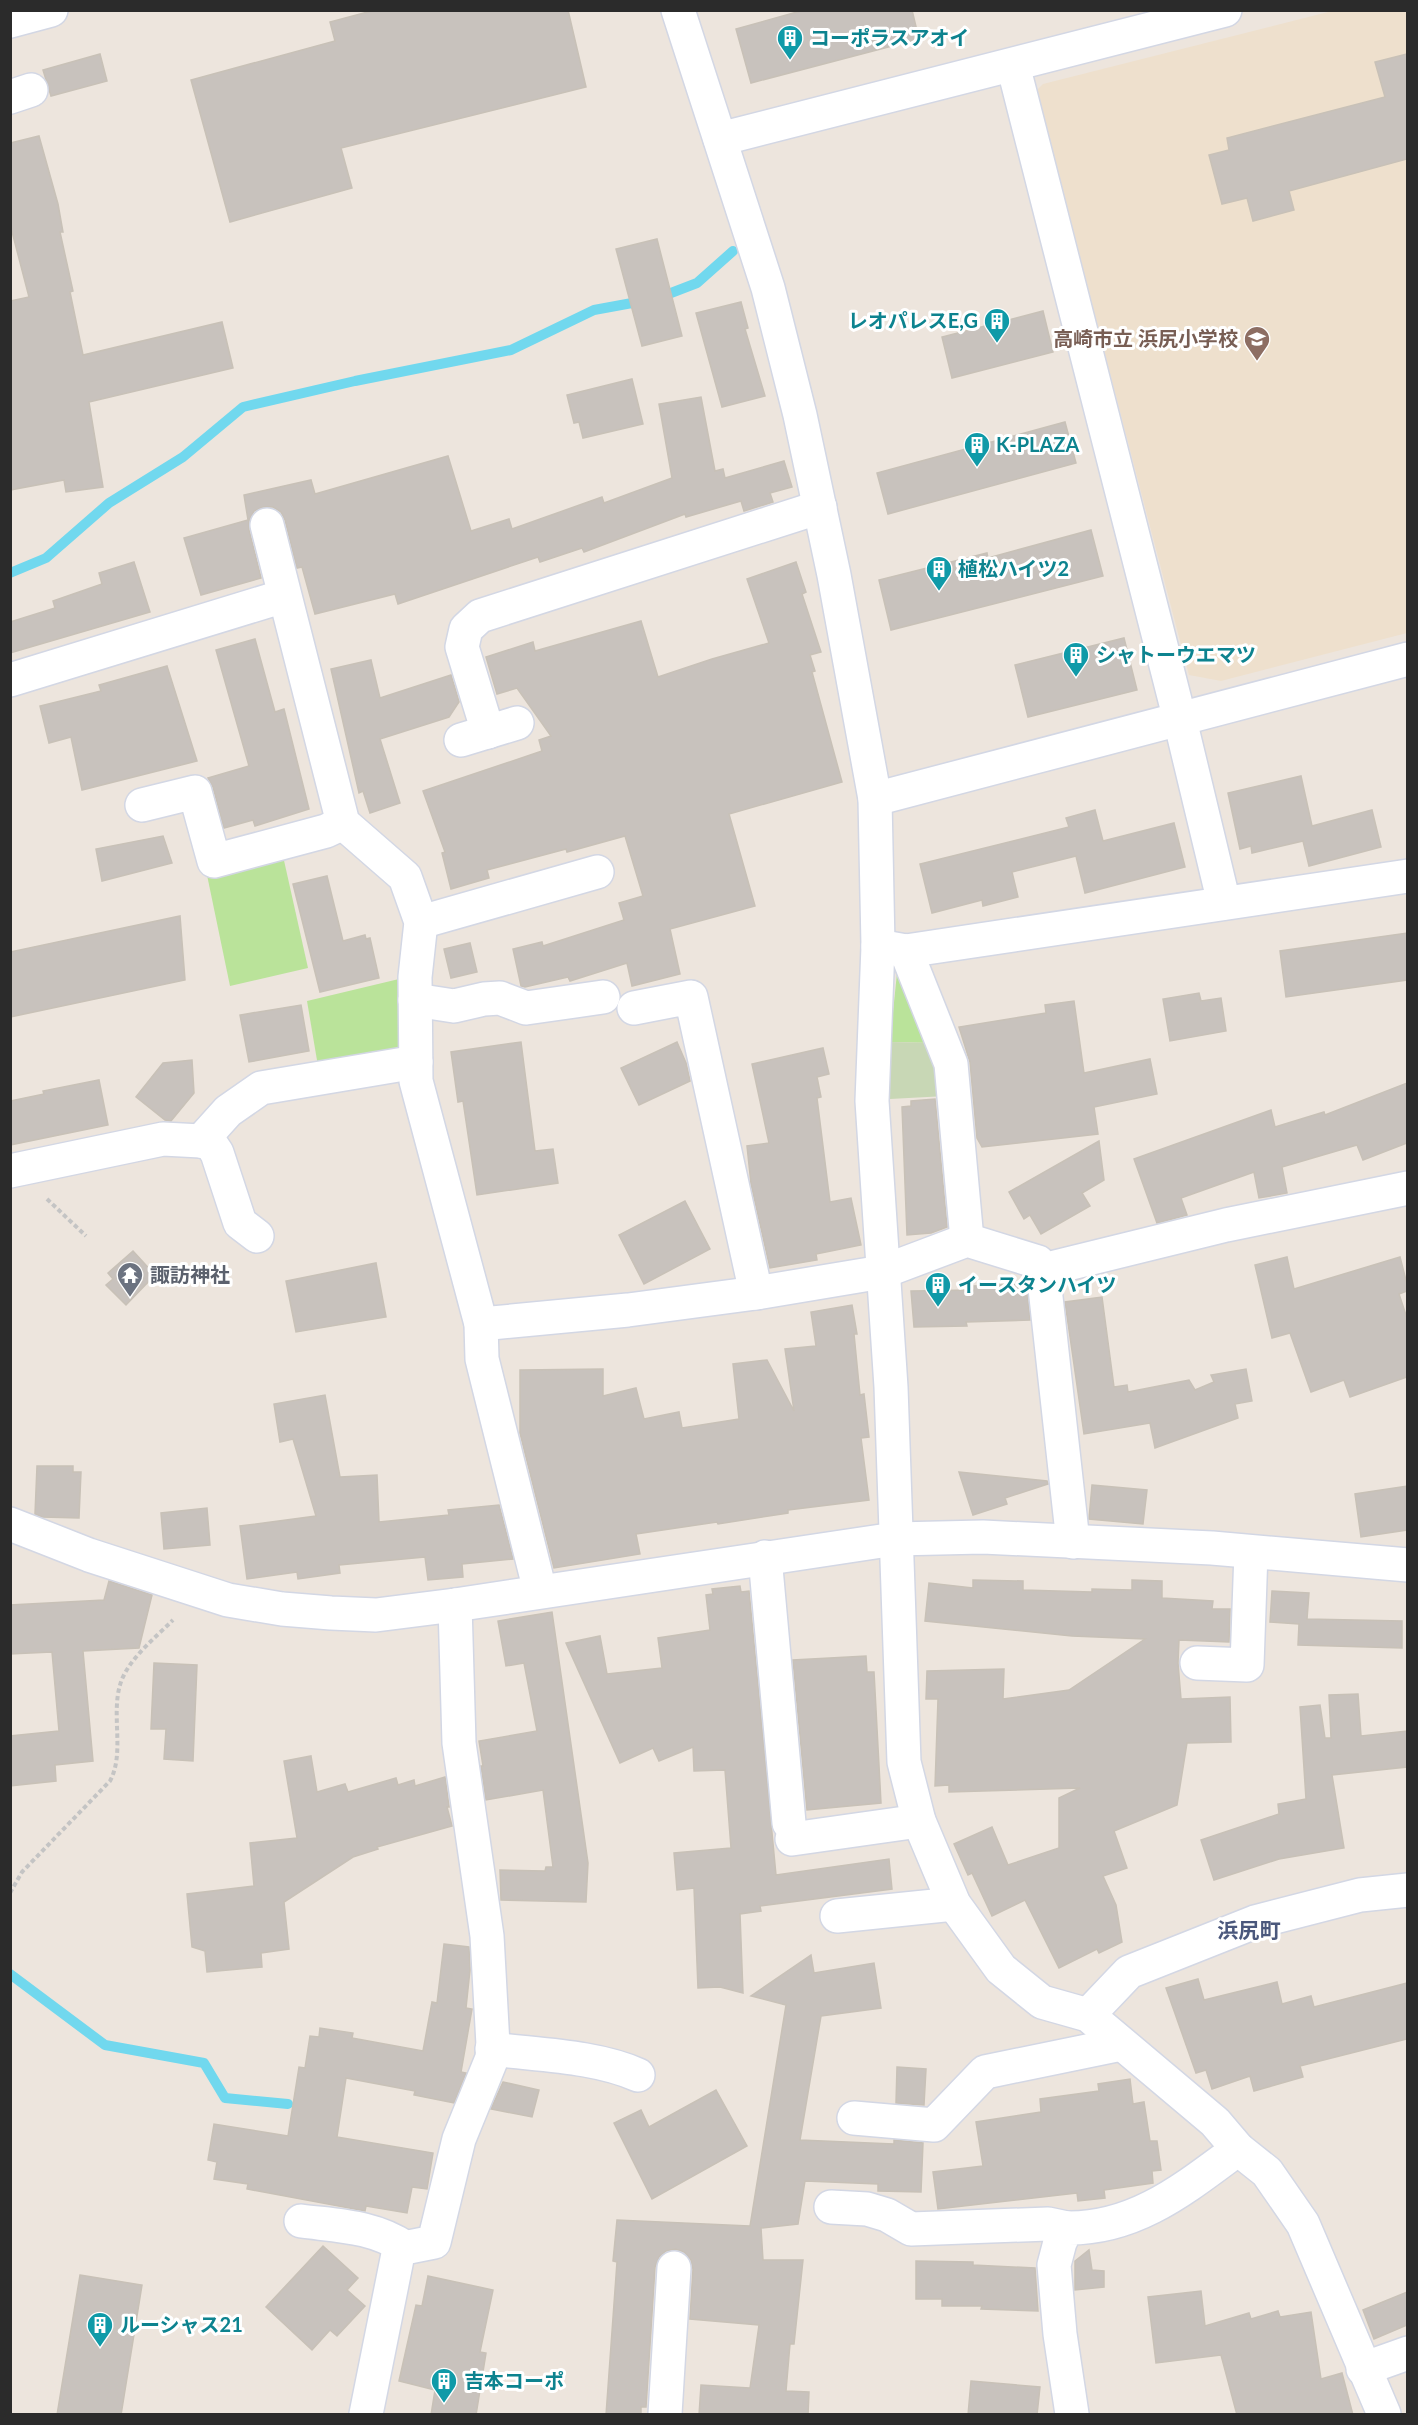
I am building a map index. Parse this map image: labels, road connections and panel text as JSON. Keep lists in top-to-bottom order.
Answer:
{
  "districts": ["浜尻町"],
  "places": {
    "building": [
      "コーポラスアオイ",
      "レオパレスE,G",
      "K-PLAZA",
      "植松ハイツ2",
      "シャトーウエマツ",
      "イースタンハイツ",
      "ルーシャス21",
      "吉本コーポ"
    ],
    "school or university": ["高崎市立 浜尻小学校"],
    "temple": ["諏訪神社"]
  }
}
